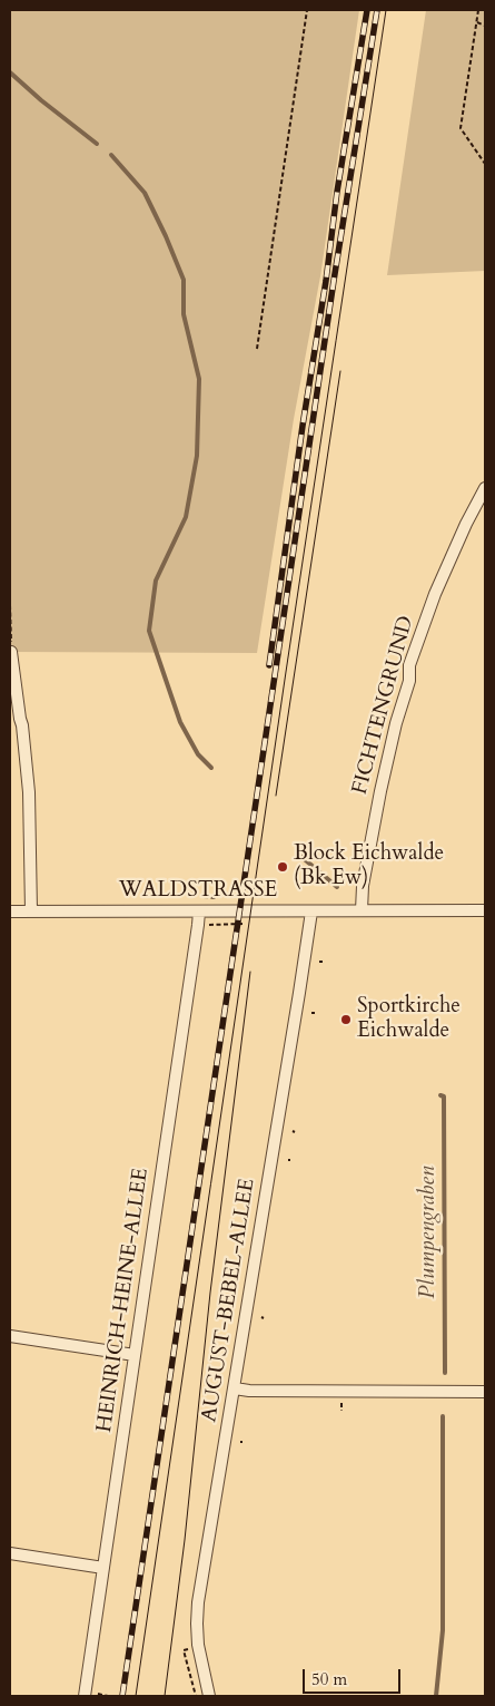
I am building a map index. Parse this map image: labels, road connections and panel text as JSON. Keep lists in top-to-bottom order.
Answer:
{
  "streets": {
    "street": [
      "FICHTENGRUND",
      "WALDSTRASSE",
      "HEINRICH-HEINE-ALLEE",
      "AUGUST-BEBEL-ALLEE"
    ]
  },
  "crossings": [
    ["FICHTENGRUND", "WALDSTRASSE"],
    ["WALDSTRASSE", "HEINRICH-HEINE-ALLEE"],
    ["WALDSTRASSE", "AUGUST-BEBEL-ALLEE"]
  ],
  "water": ["Plumpengraben"],
  "places": ["Block Eichwalde (Bk Ew)", "Sportkirche Eichwalde"],
  "scale_bar": "50 m"
}
